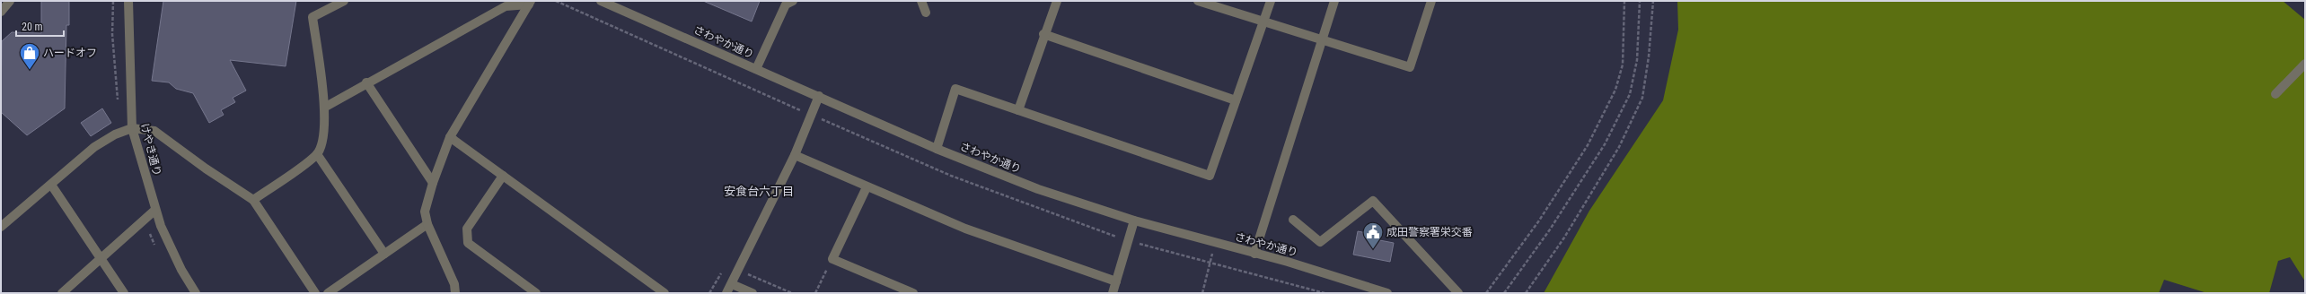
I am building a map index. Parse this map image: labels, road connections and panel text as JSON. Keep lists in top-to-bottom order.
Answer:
{
  "streets": {
    "street": ["さわやか通り", "けやき通り"]
  },
  "districts": ["安食台六丁目"],
  "places": {
    "shop": ["ハードオフ"],
    "public building": ["成田警察署栄交番"]
  },
  "scale_bar": "20 m"
}
